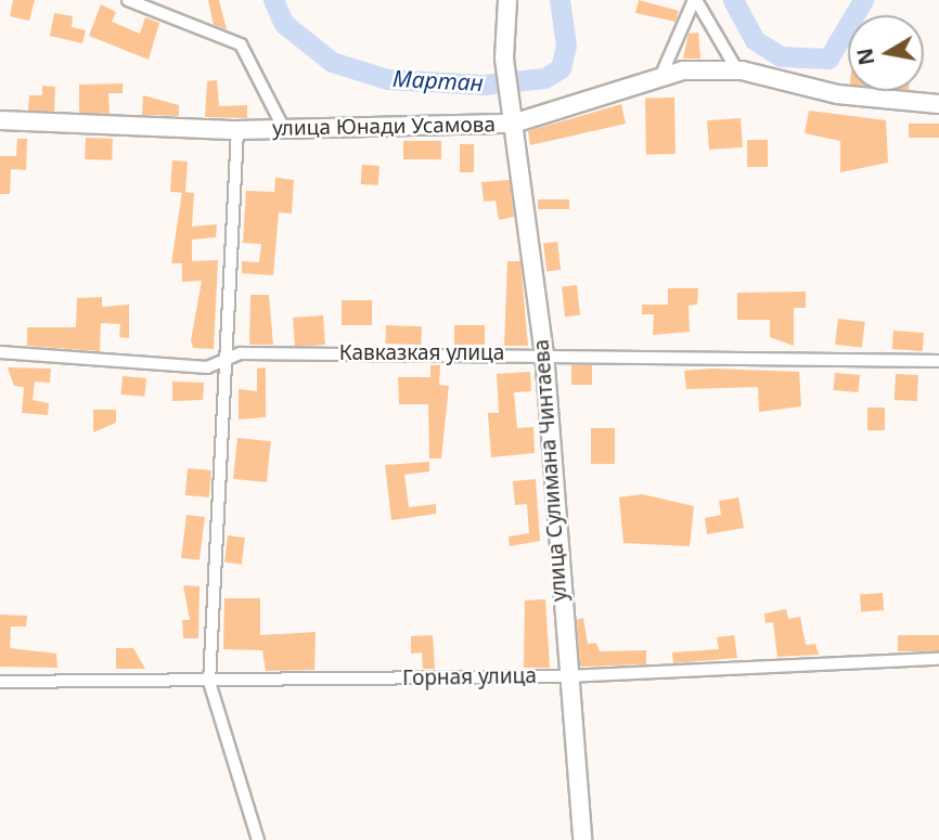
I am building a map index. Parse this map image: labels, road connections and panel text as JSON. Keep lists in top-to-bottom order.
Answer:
{
  "streets": {
    "street": [
      "улица Юнади Усамова",
      "Кавказкая улица",
      "улица Сулимана Чинтаева",
      "Горная улица"
    ]
  },
  "crossings": [
    ["улица Юнади Усамова", "улица Сулимана Чинтаева"],
    ["Кавказкая улица", "улица Сулимана Чинтаева"],
    ["улица Сулимана Чинтаева", "Горная улица"]
  ],
  "water": ["Мартан"],
  "north": "left"
}
